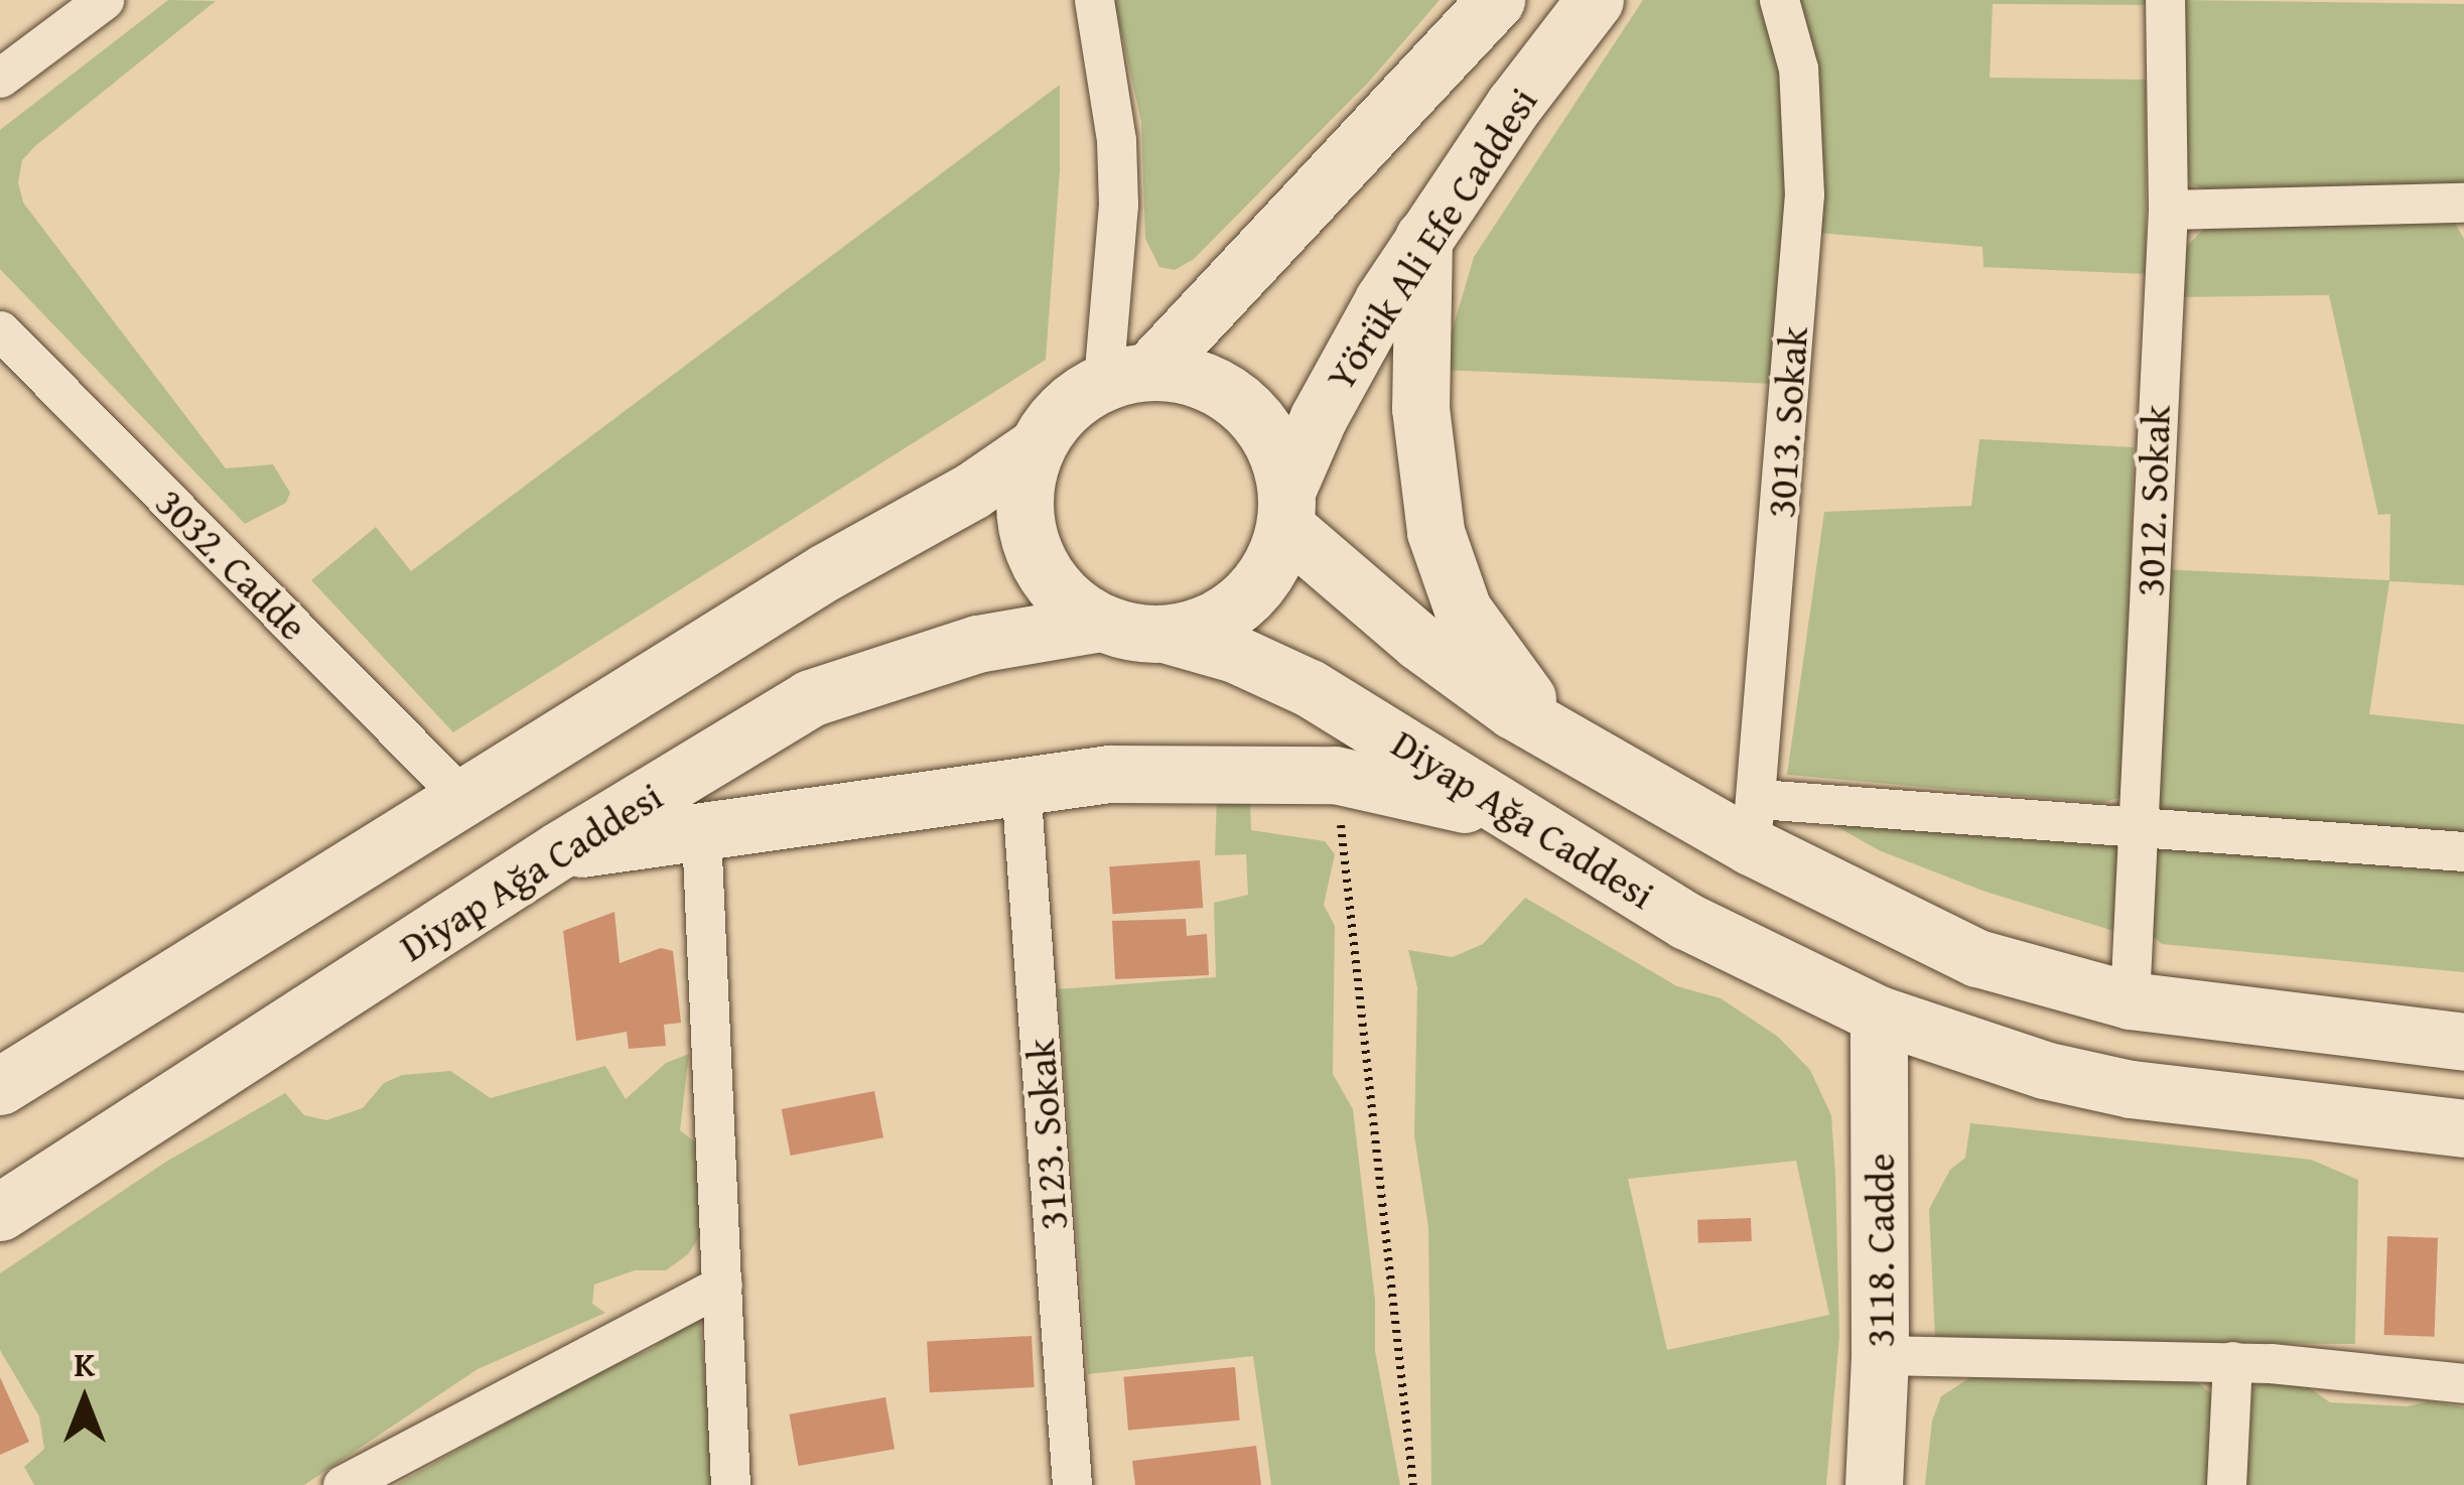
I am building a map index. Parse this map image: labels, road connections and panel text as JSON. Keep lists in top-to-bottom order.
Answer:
{
  "streets": {
    "main road": ["Yörük Ali Efe Caddesi", "Diyap Ağa Caddesi", "3118. Cadde"],
    "street": [
      "3013. Sokak",
      "3012. Sokak",
      "3032. Cadde",
      "3123. Sokak"
    ]
  },
  "crossings": [
    ["Yörük Ali Efe Caddesi", "Diyap Ağa Caddesi"],
    ["3032. Cadde", "Diyap Ağa Caddesi"],
    ["Diyap Ağa Caddesi", "3118. Cadde"]
  ],
  "north": "top"
}
